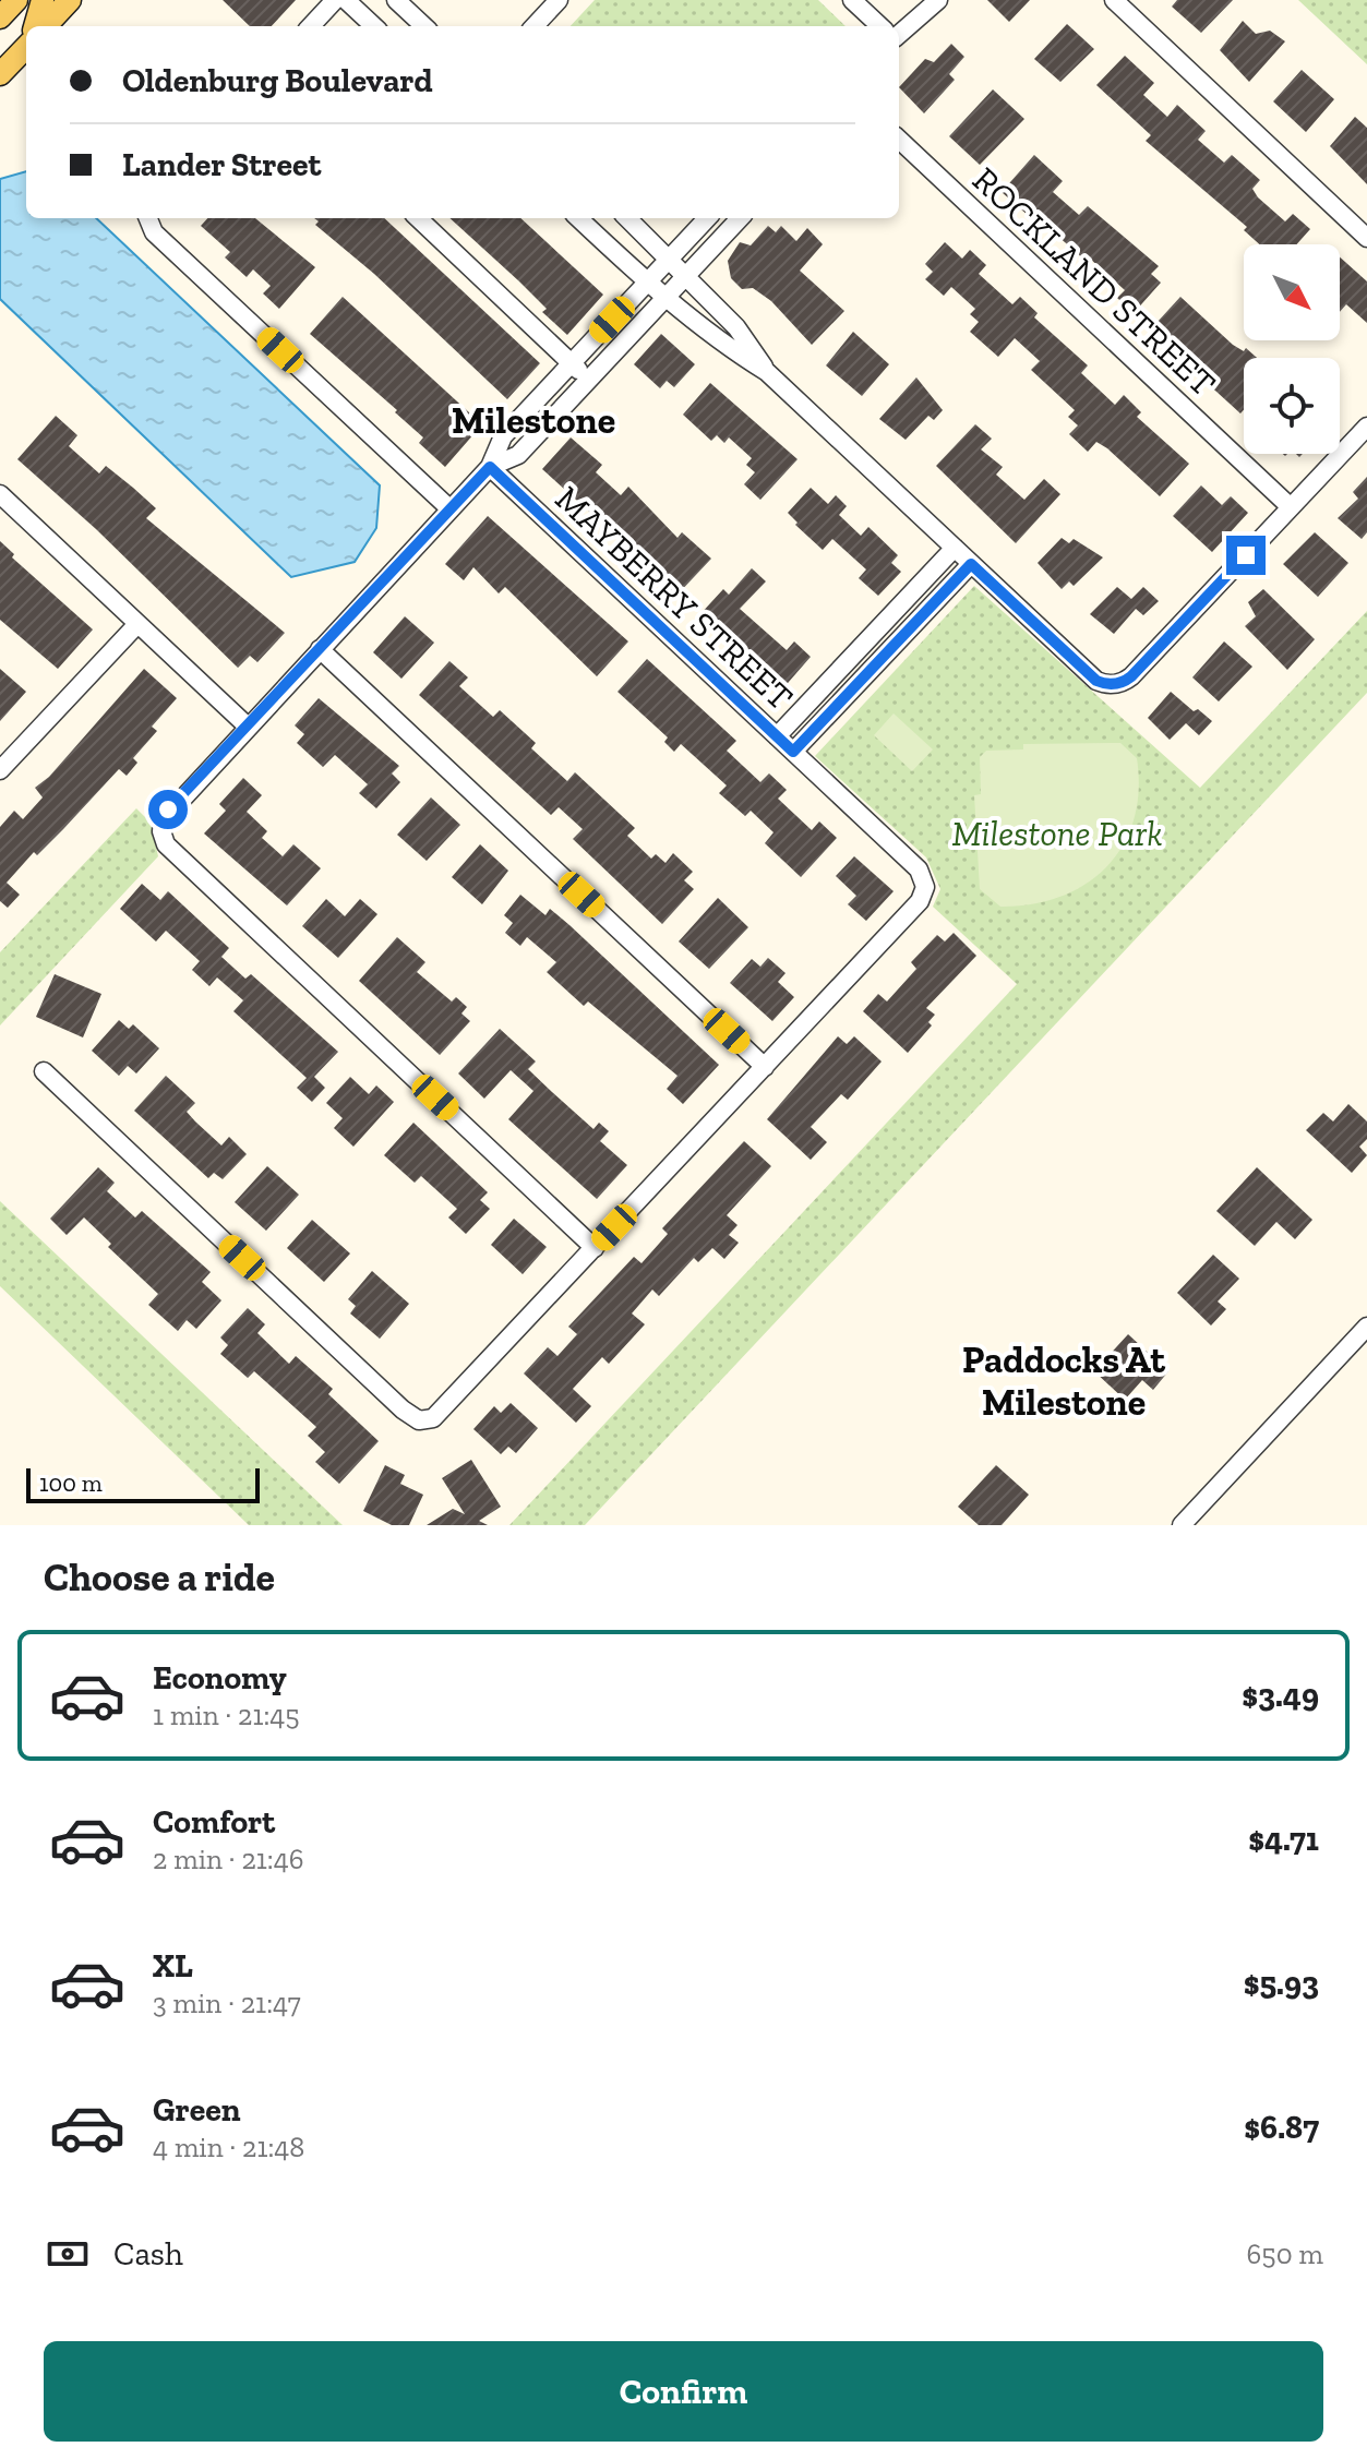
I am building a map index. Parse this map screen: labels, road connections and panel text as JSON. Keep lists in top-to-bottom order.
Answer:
{
  "streets": {
    "street": ["ROCKLAND STREET", "MAYBERRY STREET"]
  },
  "districts": ["Milestone", "Paddocks At Milestone"],
  "parks": ["Milestone Park"],
  "scale_bar": "100 m",
  "north": "bottom right",
  "page": {
    "banner": ["Oldenburg Boulevard", "Lander Street"],
    "scale": "100 m",
    "heading": "Choose a ride",
    "list": [
      {
        "name": "Economy",
        "note": "1 min · 21:45",
        "value": "$3.49"
      },
      {
        "name": "Comfort",
        "note": "2 min · 21:46",
        "value": "$4.71"
      },
      {
        "name": "XL",
        "note": "3 min · 21:47",
        "value": "$5.93"
      },
      {
        "name": "Green",
        "note": "4 min · 21:48",
        "value": "$6.87"
      }
    ],
    "pay": ["Cash", "650 m"],
    "buttons": "Confirm"
  }
}
